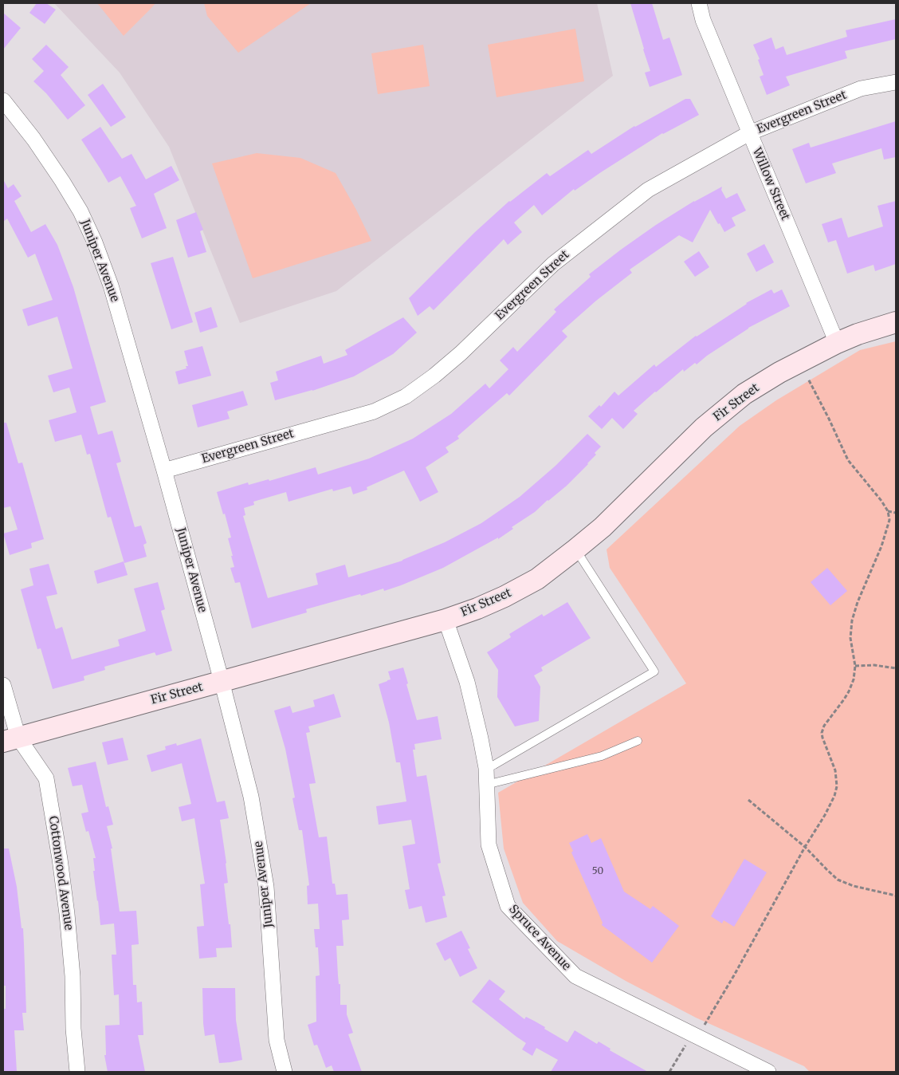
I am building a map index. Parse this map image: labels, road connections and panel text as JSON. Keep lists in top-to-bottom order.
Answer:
{
  "streets": {
    "street": [
      "Evergreen Street",
      "Willow Street",
      "Juniper Avenue",
      "Fir Street",
      "Cottonwood Avenue",
      "Spruce Avenue"
    ]
  },
  "crossings": [
    ["Evergreen Street", "Willow Street"],
    ["Evergreen Street", "Juniper Avenue"],
    ["Willow Street", "Fir Street"],
    ["Juniper Avenue", "Fir Street"],
    ["Fir Street", "Cottonwood Avenue"],
    ["Fir Street", "Spruce Avenue"]
  ],
  "house_numbers": ["50"]
}
